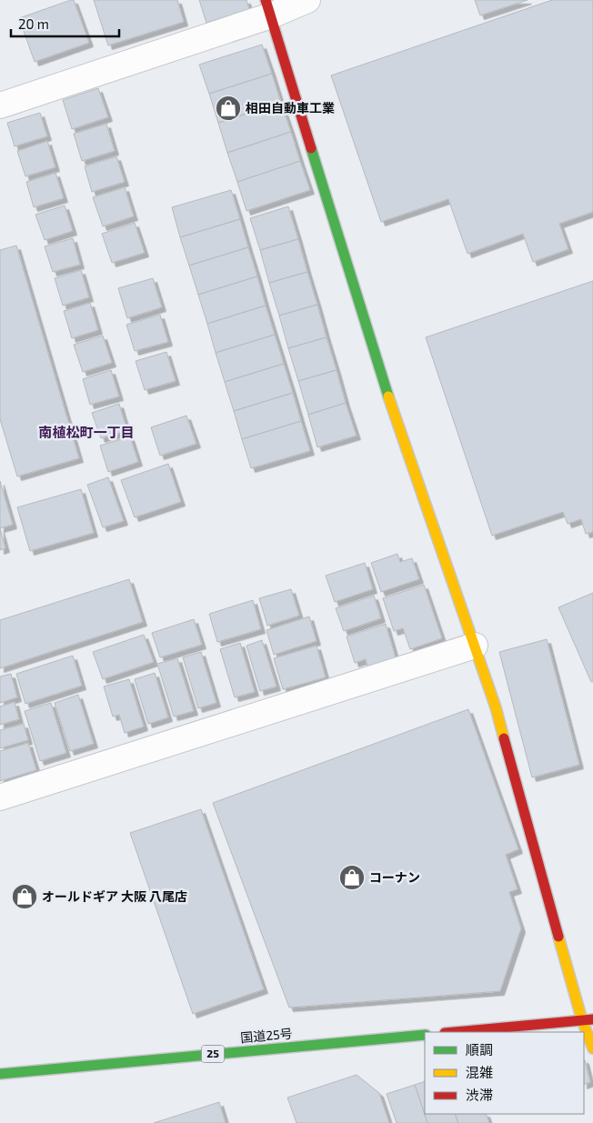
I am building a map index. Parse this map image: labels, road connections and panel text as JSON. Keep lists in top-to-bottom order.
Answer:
{
  "streets": {
    "main road": ["国道25号", "25"]
  },
  "districts": ["南植松町一丁目"],
  "places": {
    "shop": ["相田自動車工業", "コーナン", "オールドギア 大阪 八尾店"]
  },
  "legend": ["順調", "混雑", "渋滞"],
  "scale_bar": "20 m"
}
